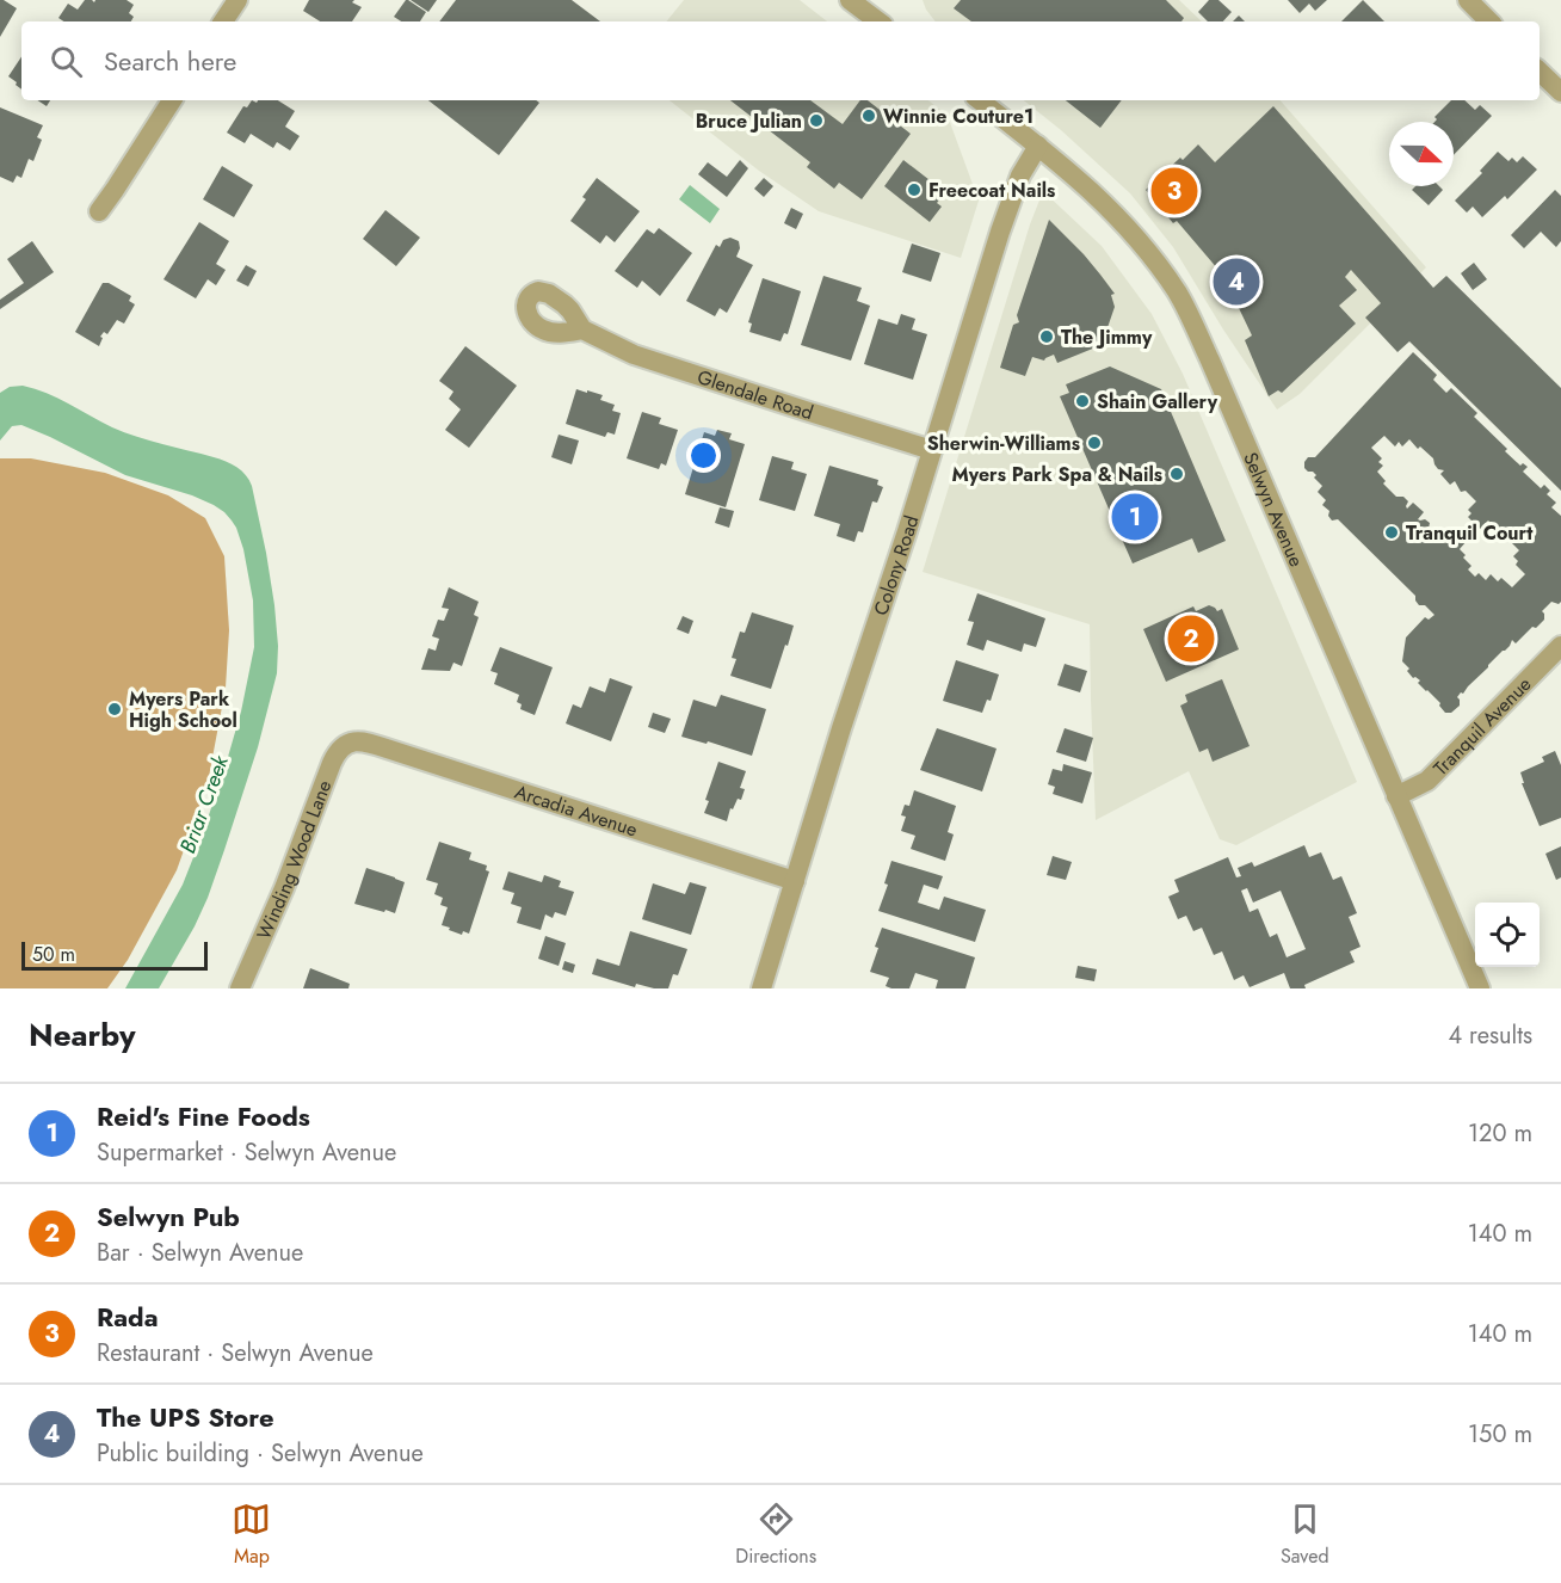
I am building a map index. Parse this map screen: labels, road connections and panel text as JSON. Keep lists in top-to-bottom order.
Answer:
{
  "streets": {
    "street": [
      "Glendale Road",
      "Selwyn Avenue",
      "Colony Road",
      "Tranquil Avenue",
      "Arcadia Avenue",
      "Winding Wood Lane"
    ]
  },
  "crossings": [
    ["Glendale Road", "Colony Road"],
    ["Selwyn Avenue", "Colony Road"],
    ["Selwyn Avenue", "Tranquil Avenue"],
    ["Colony Road", "Arcadia Avenue"],
    ["Arcadia Avenue", "Winding Wood Lane"]
  ],
  "water": ["Briar Creek"],
  "places": [
    "Winnie Couture1",
    "Bruce Julian",
    "Freecoat Nails",
    "The Jimmy",
    "Shain Gallery",
    "Sherwin-Williams",
    "Myers Park Spa & Nails",
    "Tranquil Court",
    "Myers Park High School"
  ],
  "scale_bar": "50 m",
  "north": "right",
  "page": {
    "search": "Search here",
    "pins": [
      "3",
      "4",
      "1",
      "2"
    ],
    "scale": "50 m",
    "heading": ["Nearby", "4 results"],
    "list": [
      {
        "mark": "1",
        "name": "Reid's Fine Foods",
        "note": "Supermarket · Selwyn Avenue",
        "value": "120 m"
      },
      {
        "mark": "2",
        "name": "Selwyn Pub",
        "note": "Bar · Selwyn Avenue",
        "value": "140 m"
      },
      {
        "mark": "3",
        "name": "Rada",
        "note": "Restaurant · Selwyn Avenue",
        "value": "140 m"
      },
      {
        "mark": "4",
        "name": "The UPS Store",
        "note": "Public building · Selwyn Avenue",
        "value": "150 m"
      }
    ],
    "nav": ["Map", "Directions", "Saved"]
  }
}
